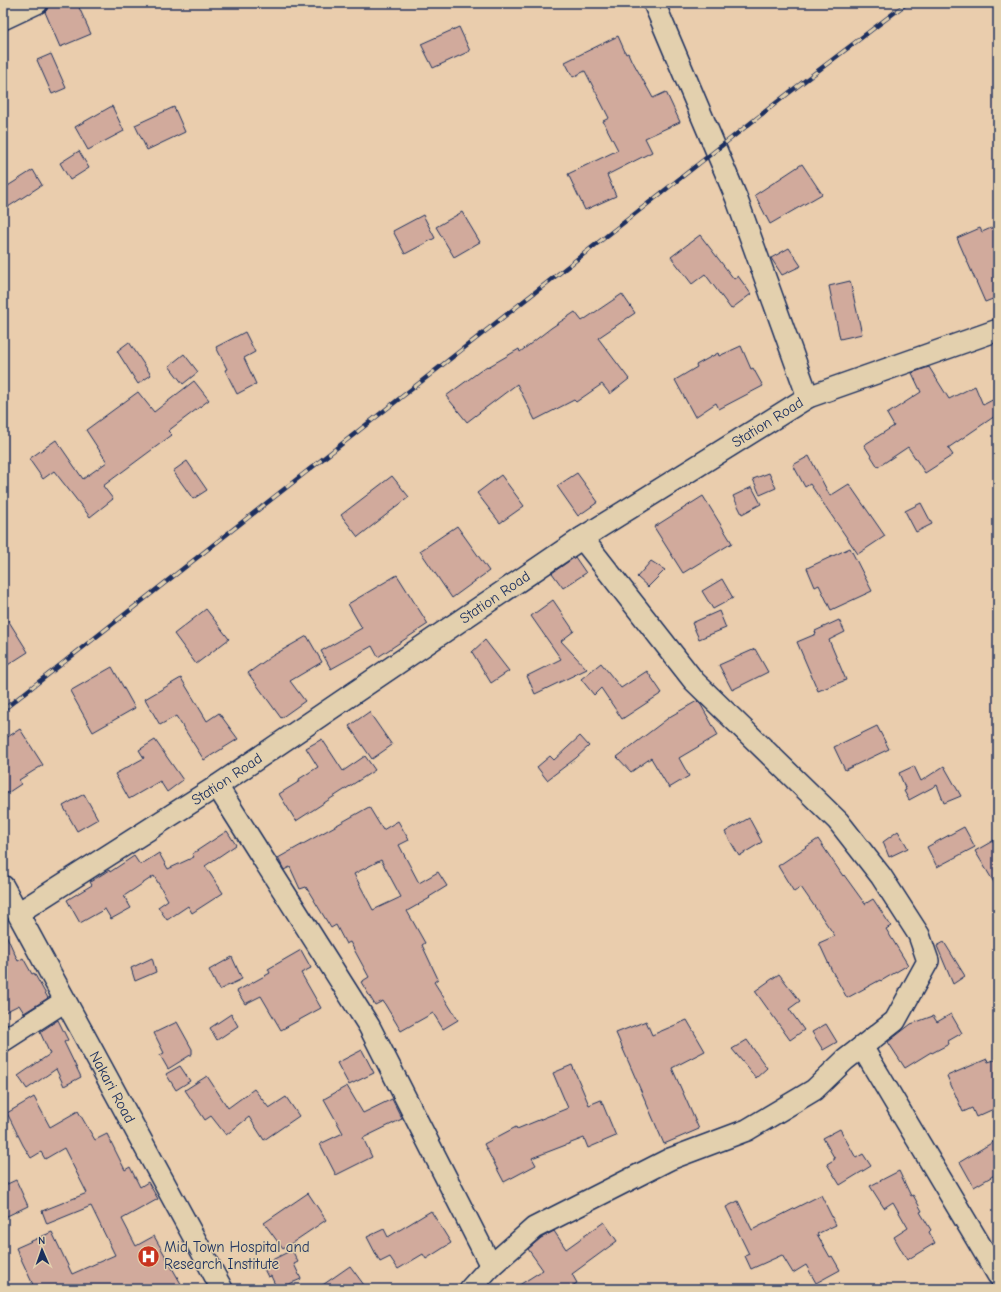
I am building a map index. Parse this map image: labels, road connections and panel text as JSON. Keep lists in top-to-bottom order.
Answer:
{
  "streets": {
    "street": ["Station Road", "Nakari Road"]
  },
  "crossings": [
    ["Station Road", "Nakari Road"]
  ],
  "places": {
    "hospital": ["Mid Town Hospital and Research Institute"]
  },
  "north": "top"
}
